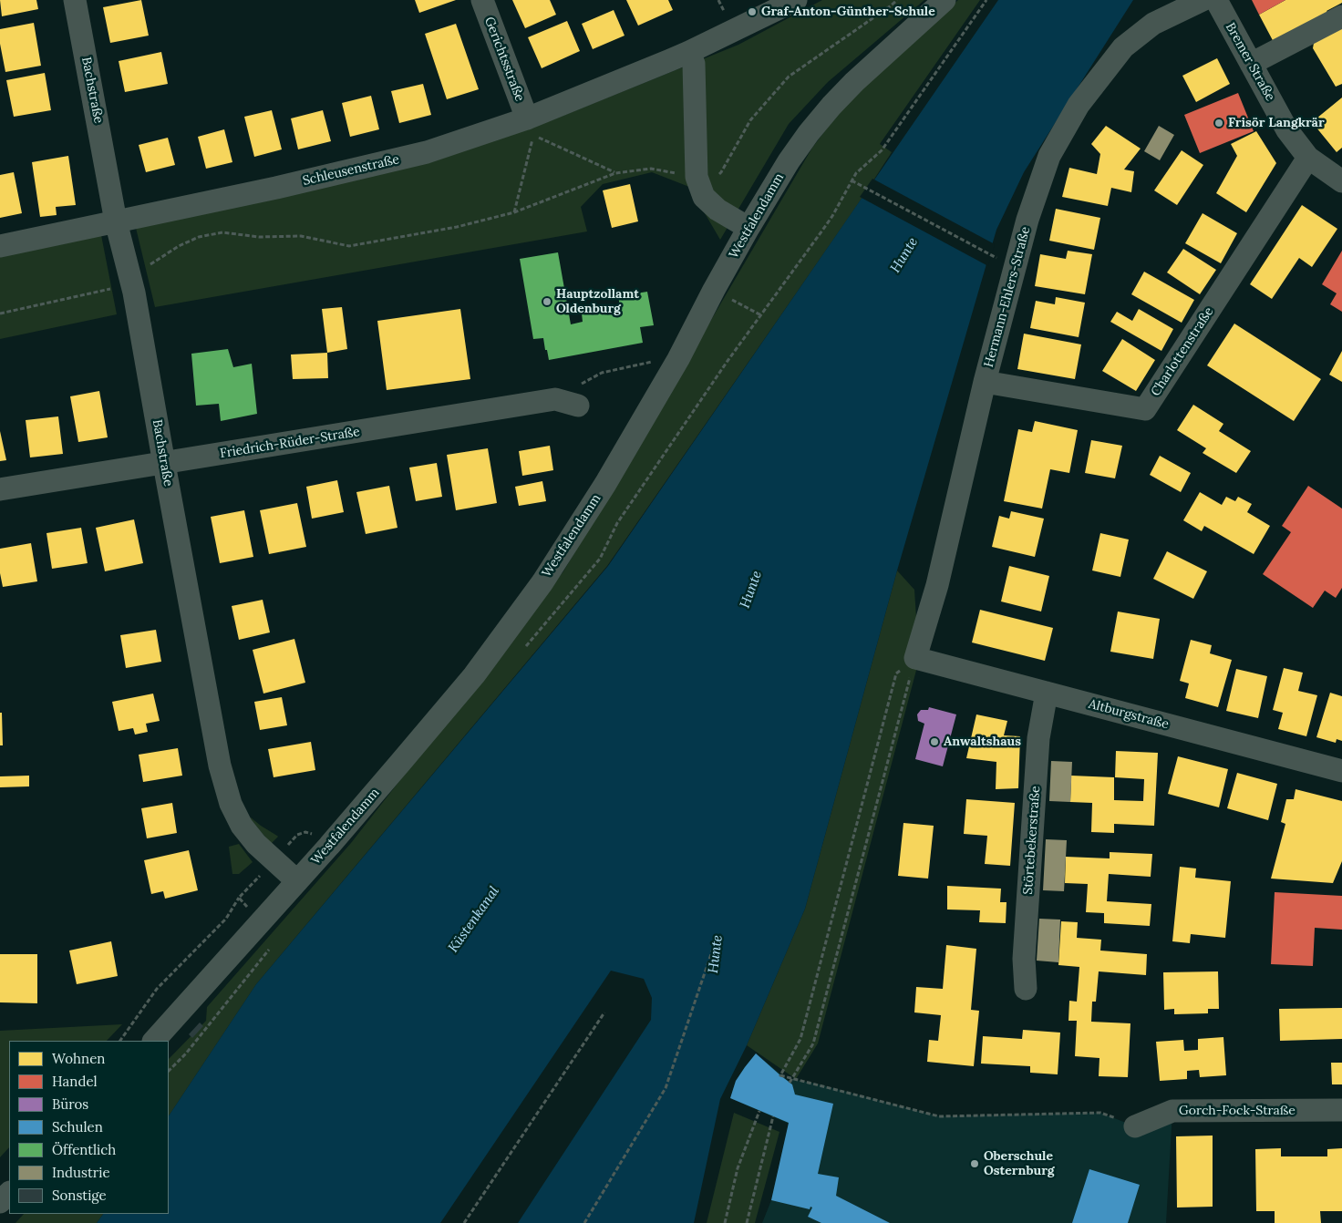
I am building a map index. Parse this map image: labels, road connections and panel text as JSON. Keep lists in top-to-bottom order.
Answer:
{
  "streets": {
    "street": [
      "Gerichtsstraße",
      "Bremer Straße",
      "Bachstraße",
      "Schleusenstraße",
      "Westfalendamm",
      "Hermann-Ehlers-Straße",
      "Charlottenstraße",
      "Friedrich-Rüder-Straße",
      "Altburgstraße",
      "Störtebekerstraße",
      "Gorch-Fock-Straße"
    ]
  },
  "crossings": [
    ["Gerichtsstraße", "Schleusenstraße"],
    ["Bremer Straße", "Charlottenstraße"],
    ["Bachstraße", "Schleusenstraße"],
    ["Bachstraße", "Westfalendamm"],
    ["Bachstraße", "Friedrich-Rüder-Straße"],
    ["Hermann-Ehlers-Straße", "Charlottenstraße"],
    ["Hermann-Ehlers-Straße", "Altburgstraße"],
    ["Altburgstraße", "Störtebekerstraße"]
  ],
  "water": ["Hunte", "Küstenkanal"],
  "places": [
    "Graf-Anton-Günther-Schule",
    "Frisör Langkrär",
    "Hauptzollamt Oldenburg",
    "Anwaltshaus",
    "Oberschule Osternburg"
  ],
  "legend": [
    "Wohnen",
    "Handel",
    "Büros",
    "Schulen",
    "Öffentlich",
    "Industrie",
    "Sonstige"
  ]
}
